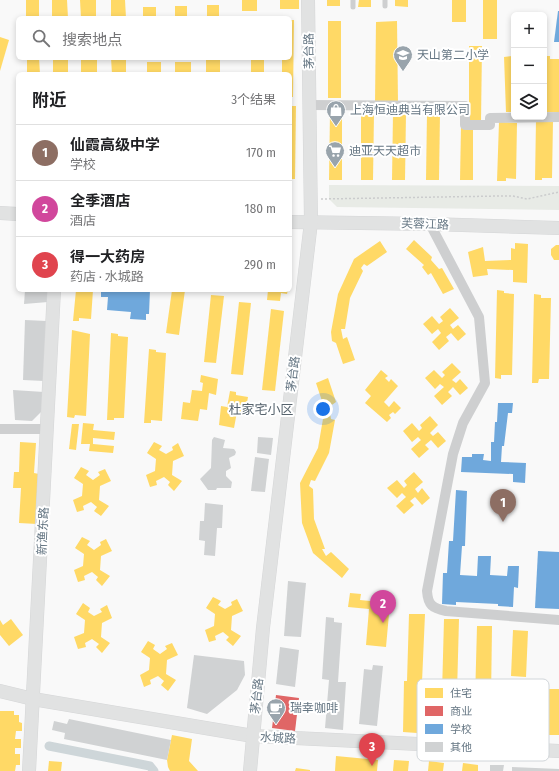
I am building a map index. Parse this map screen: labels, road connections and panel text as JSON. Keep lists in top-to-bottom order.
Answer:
{
  "streets": {
    "street": [
      "茅台路",
      "芙蓉江路",
      "新渔东路",
      "水城路"
    ]
  },
  "crossings": [
    ["茅台路", "芙蓉江路"],
    ["茅台路", "水城路"],
    ["新渔东路", "水城路"]
  ],
  "districts": ["杜家宅小区"],
  "places": {
    "school or university": ["天山第二小学"],
    "shop": ["上海恒迪典当有限公司"],
    "supermarket": ["迪亚天天超市"],
    "cafe": ["瑞幸咖啡"]
  },
  "legend": [
    "住宅",
    "商业",
    "学校",
    "其他"
  ],
  "page": {
    "map_buttons": ["+", "−"],
    "search": "搜索地点",
    "heading": ["附近", "3个结果"],
    "list": [
      {
        "mark": "1",
        "name": "仙霞高级中学",
        "note": "学校",
        "value": "170 m"
      },
      {
        "mark": "2",
        "name": "全季酒店",
        "note": "酒店",
        "value": "180 m"
      },
      {
        "mark": "3",
        "name": "得一大药房",
        "note": "药店 · 水城路",
        "value": "290 m"
      }
    ],
    "pins": ["1", "2", "3"]
  }
}
